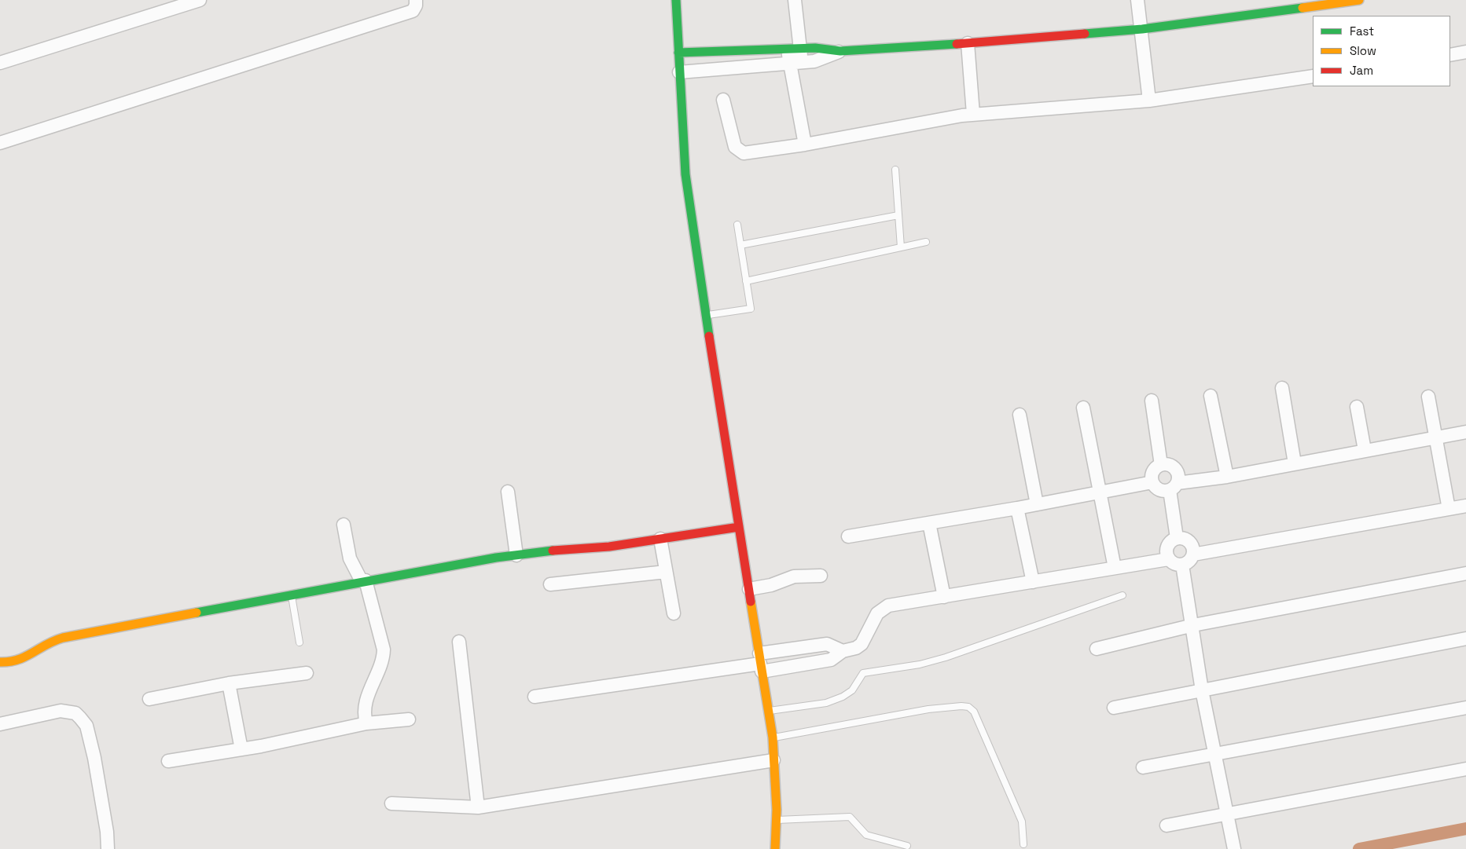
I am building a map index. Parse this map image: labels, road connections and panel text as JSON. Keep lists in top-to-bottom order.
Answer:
{
  "legend": ["Fast", "Slow", "Jam"]
}
